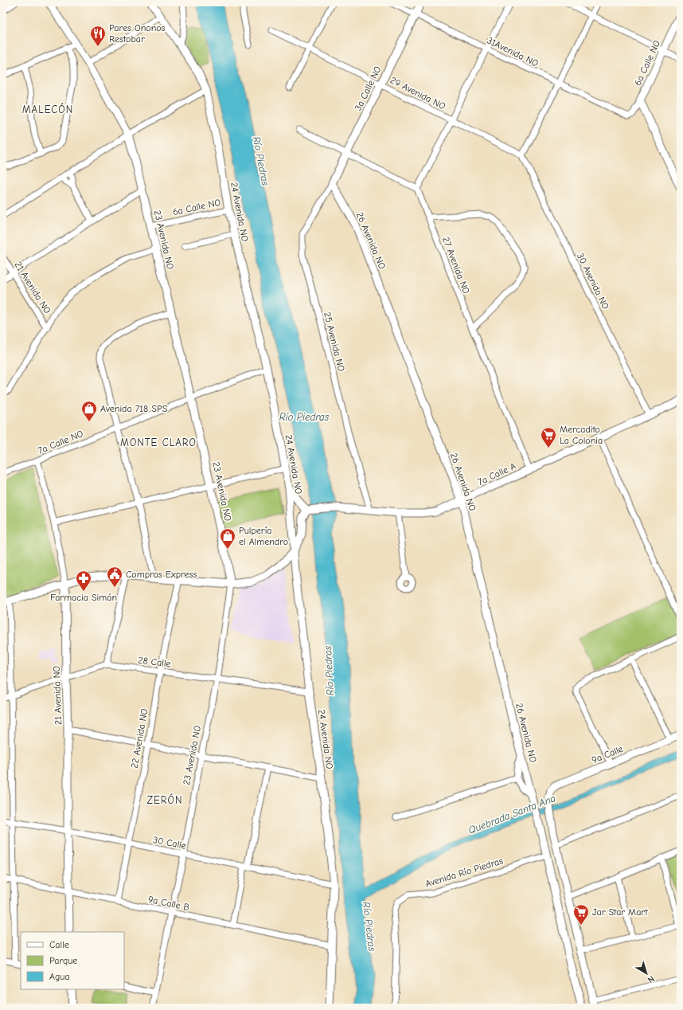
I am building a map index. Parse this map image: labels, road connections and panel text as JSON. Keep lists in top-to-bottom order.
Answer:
{
  "streets": {
    "street": [
      "31Avenida NO",
      "6a Calle NO",
      "3a Calle NO",
      "29 Avenida NO",
      "24 Avenida NO",
      "23 Avenida NO",
      "26 Avenida NO",
      "27 Avenida NO",
      "30 Avenida NO",
      "21 Avenida NO",
      "25 Avenida NO",
      "7a Calle NO",
      "7a Calle A",
      "28 Calle",
      "22 Avenida NO",
      "9a Calle",
      "30 Calle",
      "Avenida Río Piedras",
      "9a Calle B"
    ]
  },
  "crossings": [
    ["31Avenida NO", "6a Calle NO"],
    ["31Avenida NO", "3a Calle NO"],
    ["6a Calle NO", "24 Avenida NO"],
    ["6a Calle NO", "23 Avenida NO"],
    ["3a Calle NO", "29 Avenida NO"],
    ["3a Calle NO", "26 Avenida NO"],
    ["3a Calle NO", "25 Avenida NO"],
    ["29 Avenida NO", "30 Avenida NO"],
    ["24 Avenida NO", "7a Calle NO"],
    ["24 Avenida NO", "28 Calle"],
    ["24 Avenida NO", "30 Calle"],
    ["24 Avenida NO", "9a Calle B"],
    ["23 Avenida NO", "7a Calle NO"],
    ["23 Avenida NO", "28 Calle"],
    ["23 Avenida NO", "30 Calle"],
    ["23 Avenida NO", "9a Calle B"],
    ["26 Avenida NO", "25 Avenida NO"],
    ["26 Avenida NO", "7a Calle A"],
    ["26 Avenida NO", "Avenida Río Piedras"],
    ["27 Avenida NO", "7a Calle A"],
    ["30 Avenida NO", "7a Calle A"],
    ["21 Avenida NO", "7a Calle NO"],
    ["21 Avenida NO", "28 Calle"],
    ["21 Avenida NO", "30 Calle"],
    ["21 Avenida NO", "9a Calle B"],
    ["25 Avenida NO", "7a Calle A"],
    ["28 Calle", "22 Avenida NO"],
    ["22 Avenida NO", "30 Calle"],
    ["22 Avenida NO", "9a Calle B"]
  ],
  "districts": ["MALECÓN", "MONTE CLARO", "ZERÓN"],
  "water": ["Río Piedras", "Quebrada Santa Ana"],
  "places": {
    "restaurant": ["Pares Ononos Restobar"],
    "shop": ["Avenida 718 SPS", "Pulpería el Almendro"],
    "supermarket": ["Mercadito La Colonia", "Jar Star Mart"],
    "public building": ["Compras Express"],
    "pharmacy": ["Farmacia Simán"]
  },
  "legend": ["Calle", "Parque", "Agua"],
  "north": "bottom right"
}
